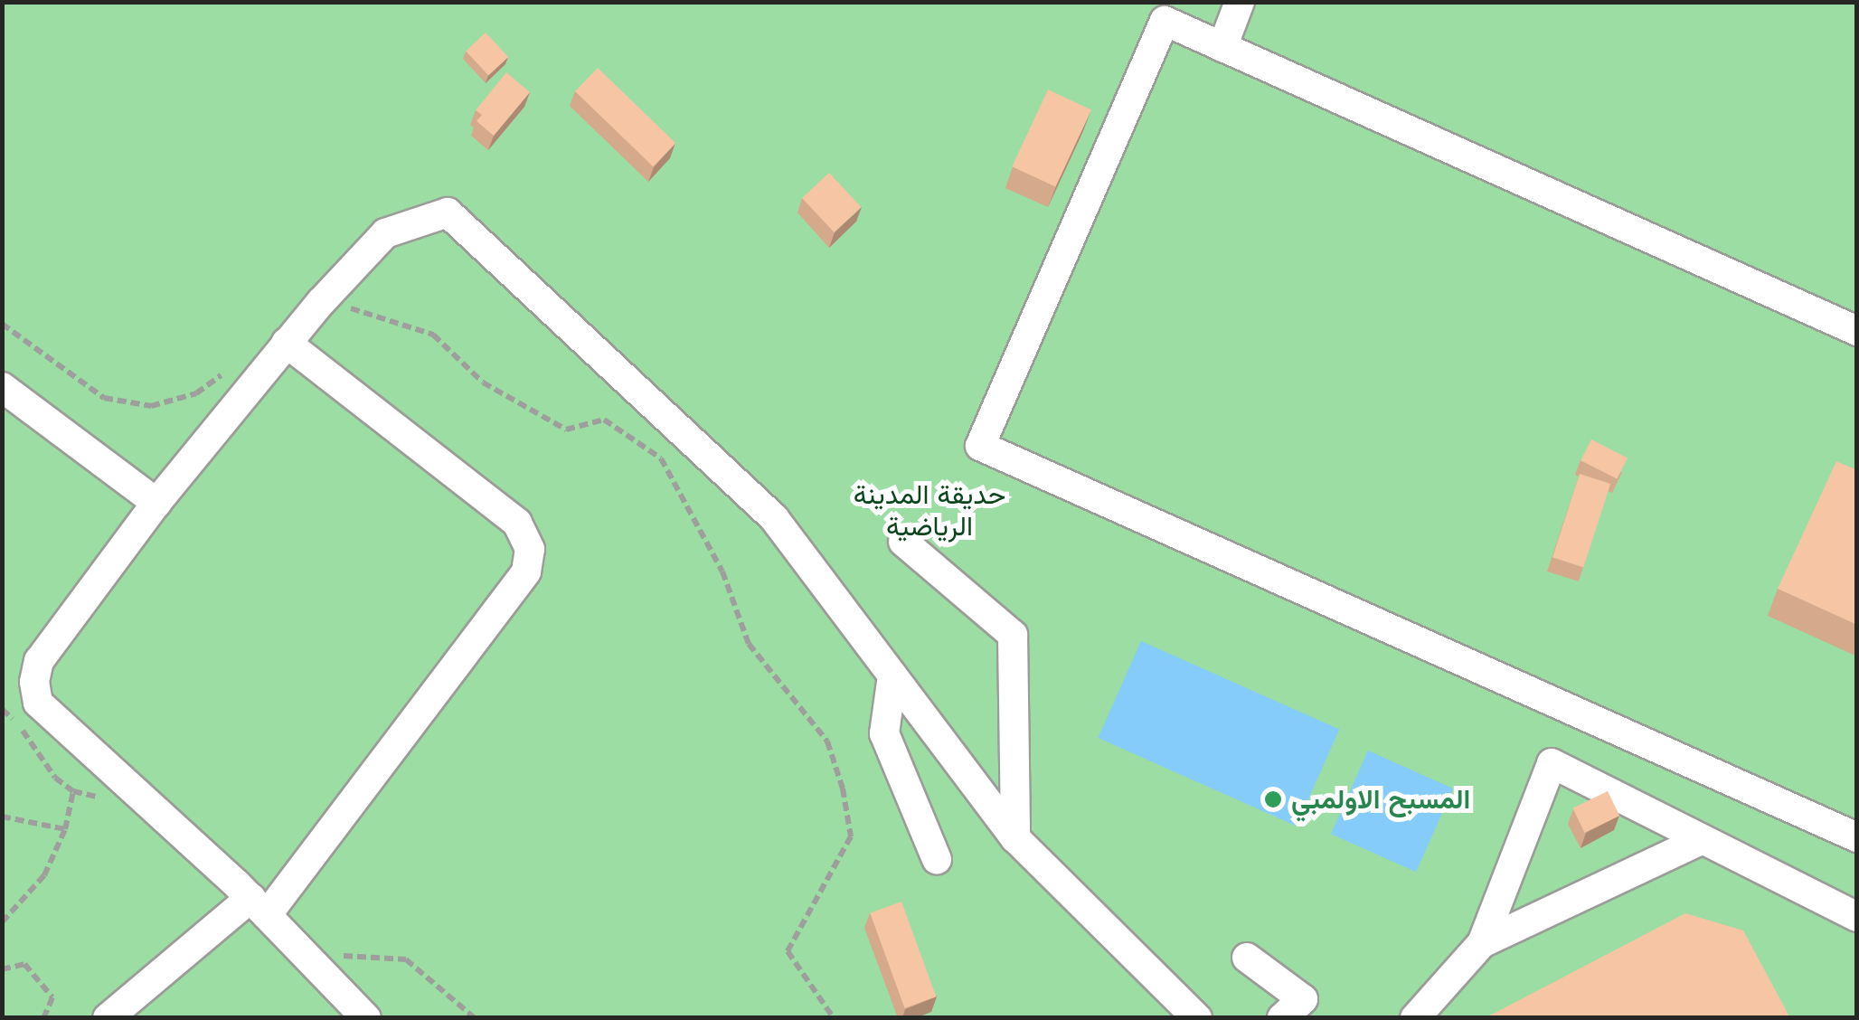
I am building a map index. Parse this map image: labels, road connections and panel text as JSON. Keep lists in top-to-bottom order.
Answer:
{
  "parks": ["حديقة المدينة الرياضية"],
  "places": ["المسبح الاولمبي"]
}
